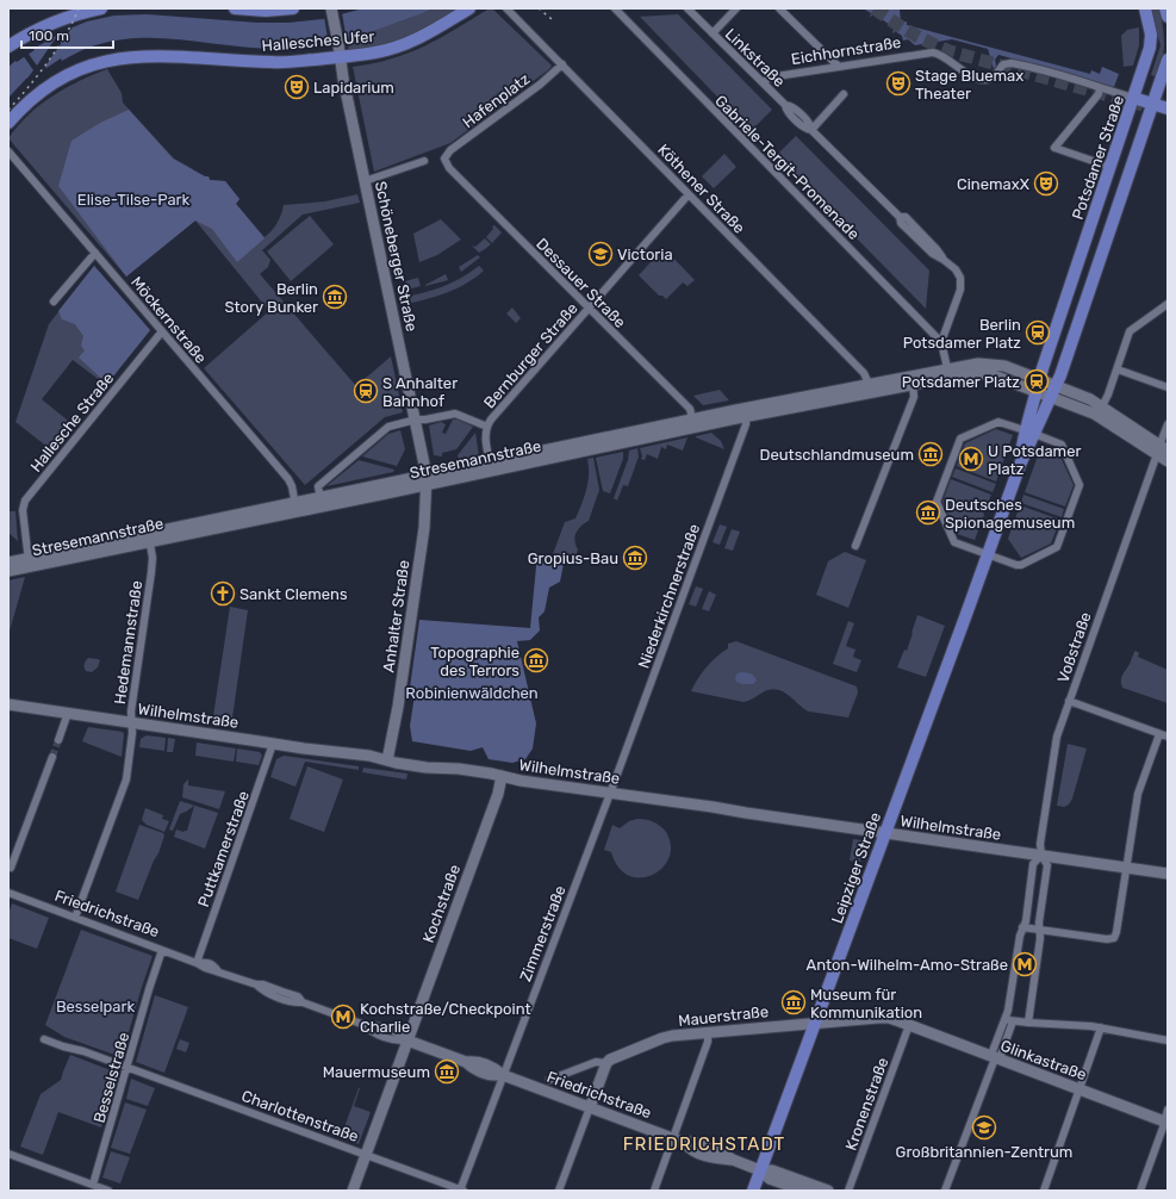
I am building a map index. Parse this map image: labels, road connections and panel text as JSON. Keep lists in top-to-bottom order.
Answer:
{
  "streets": {
    "main road": [
      "Hallesches Ufer",
      "Potsdamer Straße",
      "Schöneberger Straße",
      "Stresemannstraße",
      "Anhalter Straße",
      "Wilhelmstraße",
      "Leipziger Straße",
      "Kochstraße",
      "Friedrichstraße",
      "Mauerstraße",
      "Glinkastraße"
    ],
    "street": [
      "Eichhornstraße",
      "Linkstraße",
      "Hafenplatz",
      "Gabriele-Tergit-Promenade",
      "Köthener Straße",
      "Dessauer Straße",
      "Möckernstraße",
      "Bernburger Straße",
      "Hallesche Straße",
      "Niederkirchnerstraße",
      "Hedemannstraße",
      "Voßstraße",
      "Puttkamerstraße",
      "Zimmerstraße",
      "Besselstraße",
      "Kronenstraße",
      "Charlottenstraße"
    ]
  },
  "crossings": [
    ["Hallesches Ufer", "Schöneberger Straße"],
    ["Eichhornstraße", "Linkstraße"],
    ["Linkstraße", "Gabriele-Tergit-Promenade"],
    ["Hafenplatz", "Köthener Straße"],
    ["Hafenplatz", "Dessauer Straße"],
    ["Köthener Straße", "Bernburger Straße"],
    ["Köthener Straße", "Stresemannstraße"],
    ["Schöneberger Straße", "Stresemannstraße"],
    ["Schöneberger Straße", "Anhalter Straße"],
    ["Dessauer Straße", "Bernburger Straße"],
    ["Dessauer Straße", "Stresemannstraße"],
    ["Möckernstraße", "Hallesche Straße"],
    ["Möckernstraße", "Stresemannstraße"],
    ["Hallesche Straße", "Stresemannstraße"],
    ["Stresemannstraße", "Niederkirchnerstraße"],
    ["Stresemannstraße", "Anhalter Straße"],
    ["Stresemannstraße", "Hedemannstraße"],
    ["Niederkirchnerstraße", "Wilhelmstraße"],
    ["Niederkirchnerstraße", "Zimmerstraße"],
    ["Anhalter Straße", "Wilhelmstraße"],
    ["Hedemannstraße", "Wilhelmstraße"],
    ["Hedemannstraße", "Friedrichstraße"],
    ["Voßstraße", "Wilhelmstraße"],
    ["Wilhelmstraße", "Puttkamerstraße"],
    ["Wilhelmstraße", "Leipziger Straße"],
    ["Wilhelmstraße", "Kochstraße"],
    ["Wilhelmstraße", "Zimmerstraße"],
    ["Puttkamerstraße", "Friedrichstraße"],
    ["Leipziger Straße", "Friedrichstraße"],
    ["Leipziger Straße", "Mauerstraße"],
    ["Kochstraße", "Friedrichstraße"],
    ["Kochstraße", "Charlottenstraße"],
    ["Friedrichstraße", "Zimmerstraße"],
    ["Friedrichstraße", "Besselstraße"],
    ["Zimmerstraße", "Charlottenstraße"],
    ["Mauerstraße", "Glinkastraße"],
    ["Mauerstraße", "Kronenstraße"],
    ["Glinkastraße", "Kronenstraße"],
    ["Besselstraße", "Charlottenstraße"]
  ],
  "districts": ["FRIEDRICHSTADT"],
  "parks": ["Elise-Tilse-Park", "Robinienwäldchen", "Besselpark"],
  "places": {
    "theatre": ["Stage Bluemax Theater", "Lapidarium", "CinemaxX"],
    "school or university": ["Victoria", "Großbritannien-Zentrum"],
    "museum": [
      "Berlin Story Bunker",
      "Deutschlandmuseum",
      "Deutsches Spionagemuseum",
      "Gropius-Bau",
      "Topographie des Terrors",
      "Museum für Kommunikation",
      "Mauermuseum"
    ],
    "station": ["Berlin Potsdamer Platz", "Potsdamer Platz", "S Anhalter Bahnhof"],
    "metro station": ["U Potsdamer Platz", "Anton-Wilhelm-Amo-Straße", "Kochstraße/Checkpoint Charlie"],
    "church": ["Sankt Clemens"]
  },
  "scale_bar": "100 m"
}
